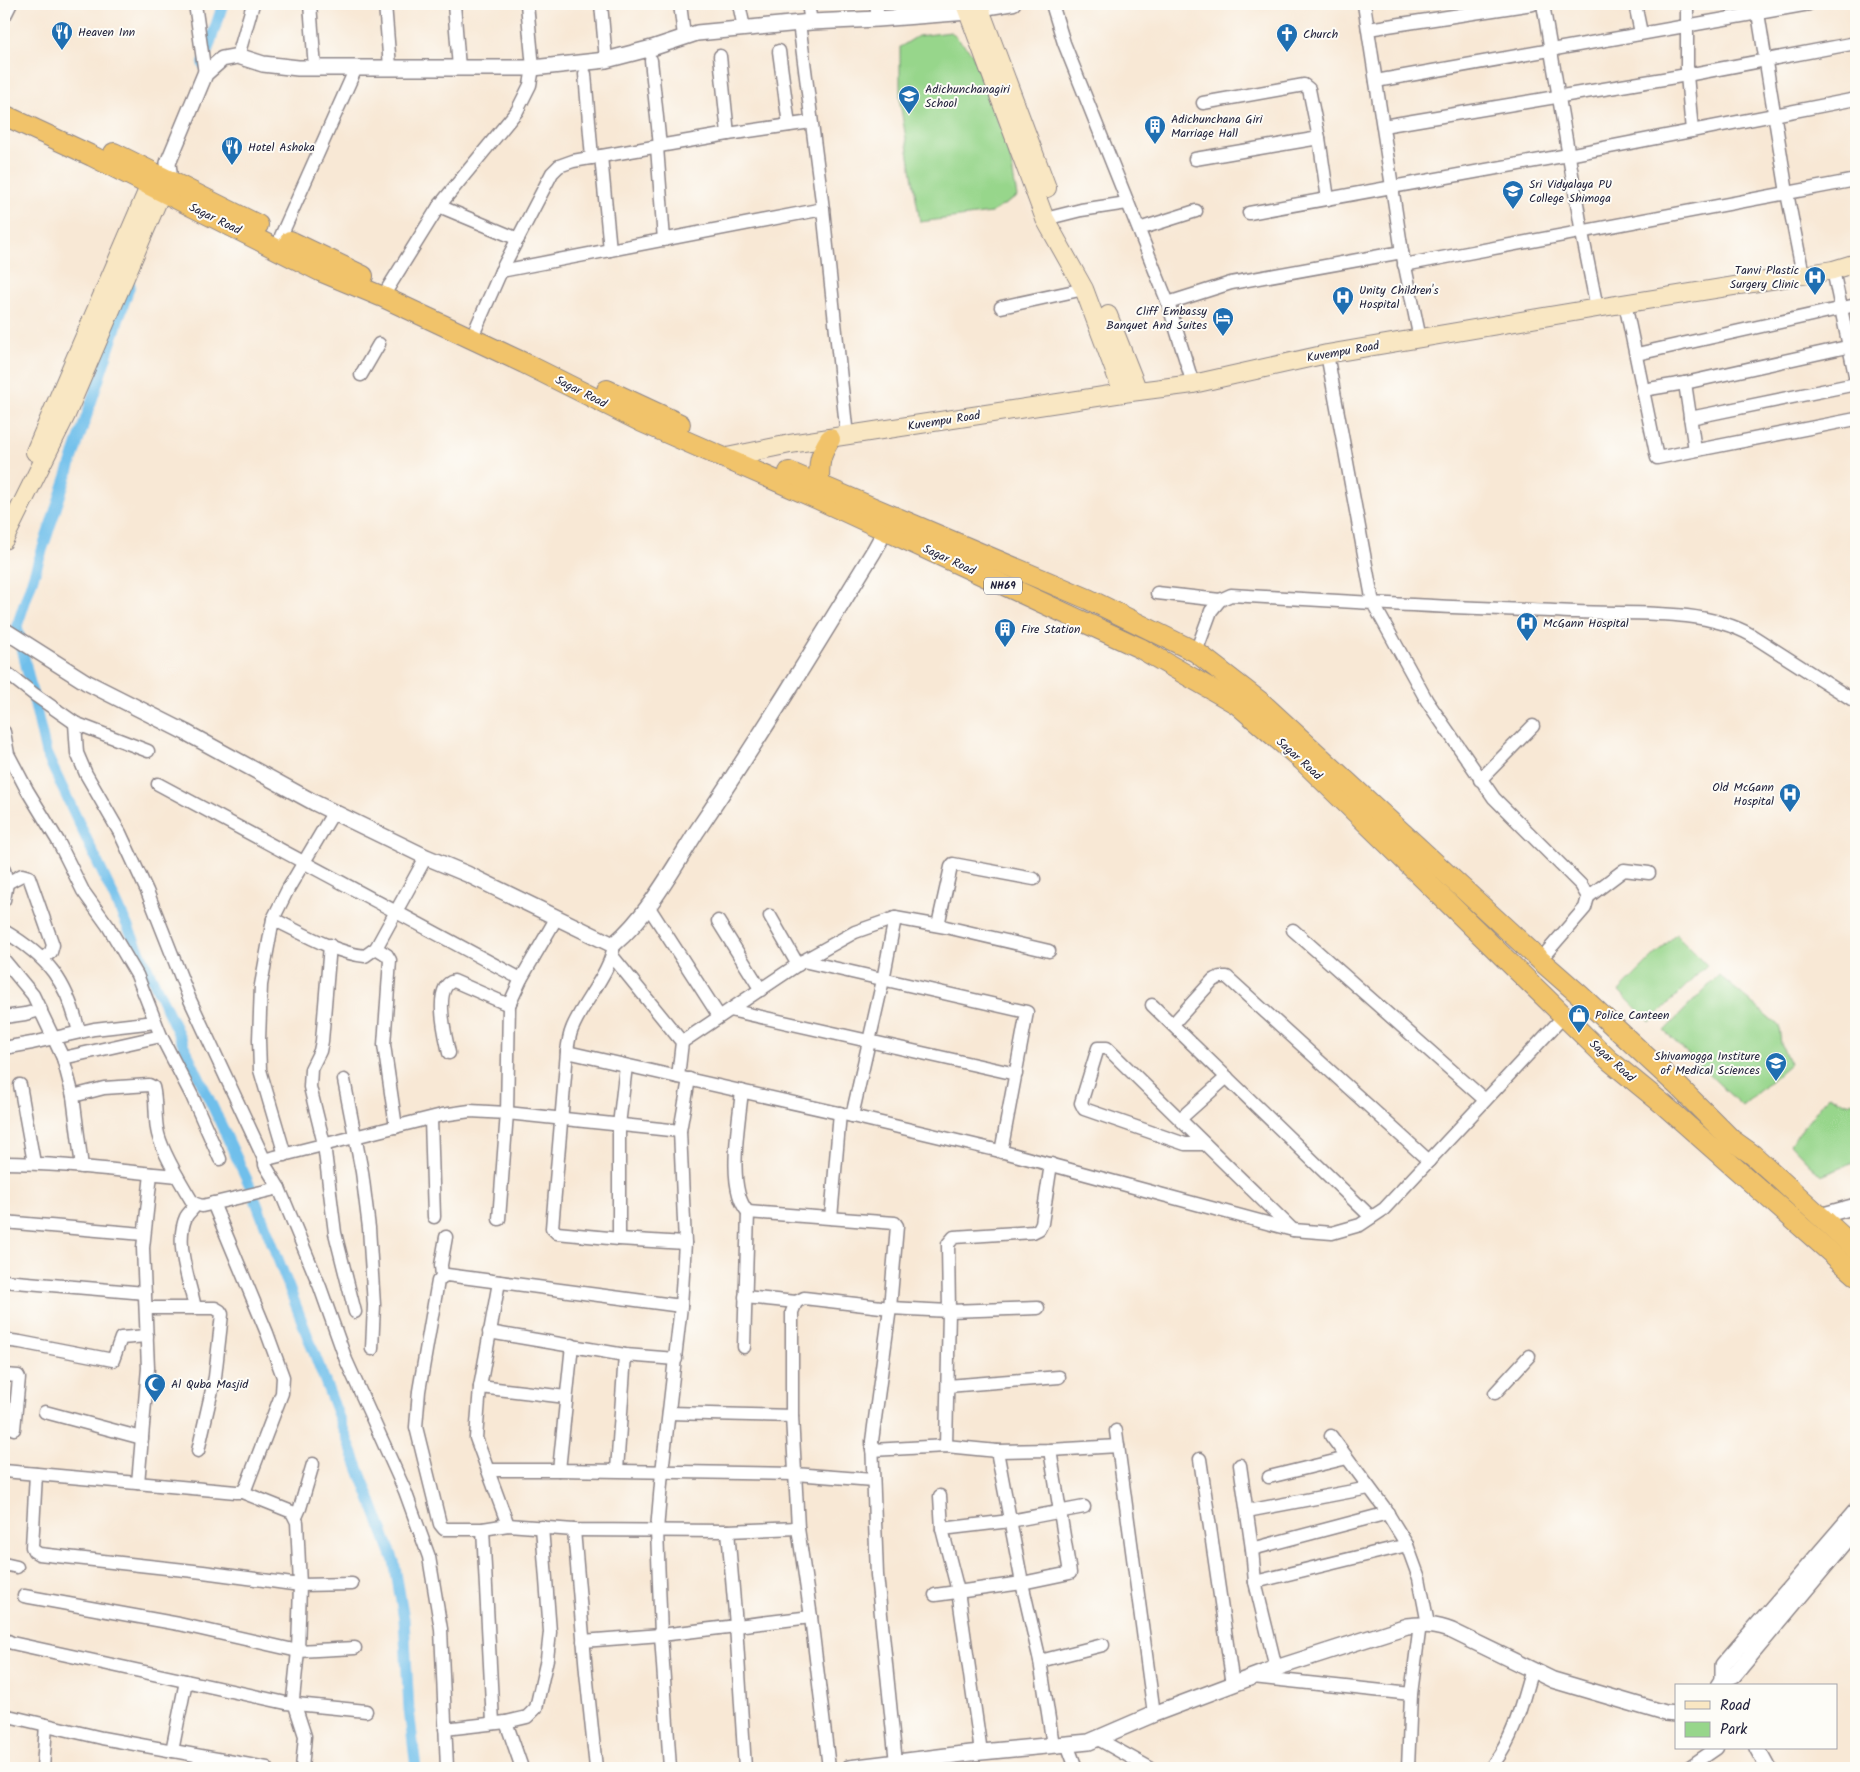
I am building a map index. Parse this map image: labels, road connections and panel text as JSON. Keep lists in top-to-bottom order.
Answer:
{
  "streets": {
    "highway": ["Sagar Road", "NH69"],
    "main road": ["Kuvempu Road"]
  },
  "crossings": [
    ["Sagar Road", "Kuvempu Road"]
  ],
  "places": {
    "restaurant": ["Heaven Inn", "Hotel Ashoka"],
    "church": ["Church"],
    "school or university": ["Adichunchanagiri School", "Sri Vidyalaya PU College Shimoga", "Shivamogga Institure of Medical Sciences"],
    "building": ["Adichunchana Giri Marriage Hall", "Fire Station"],
    "hospital": [
      "Tanvi Plastic Surgery Clinic",
      "Unity Children's Hospital",
      "McGann Hospital",
      "Old McGann Hospital"
    ],
    "hotel": ["Cliff Embassy Banquet And Suites"],
    "shop": ["Police Canteen"],
    "mosque": ["Al Quba Masjid"]
  },
  "legend": ["Road", "Park"]
}
